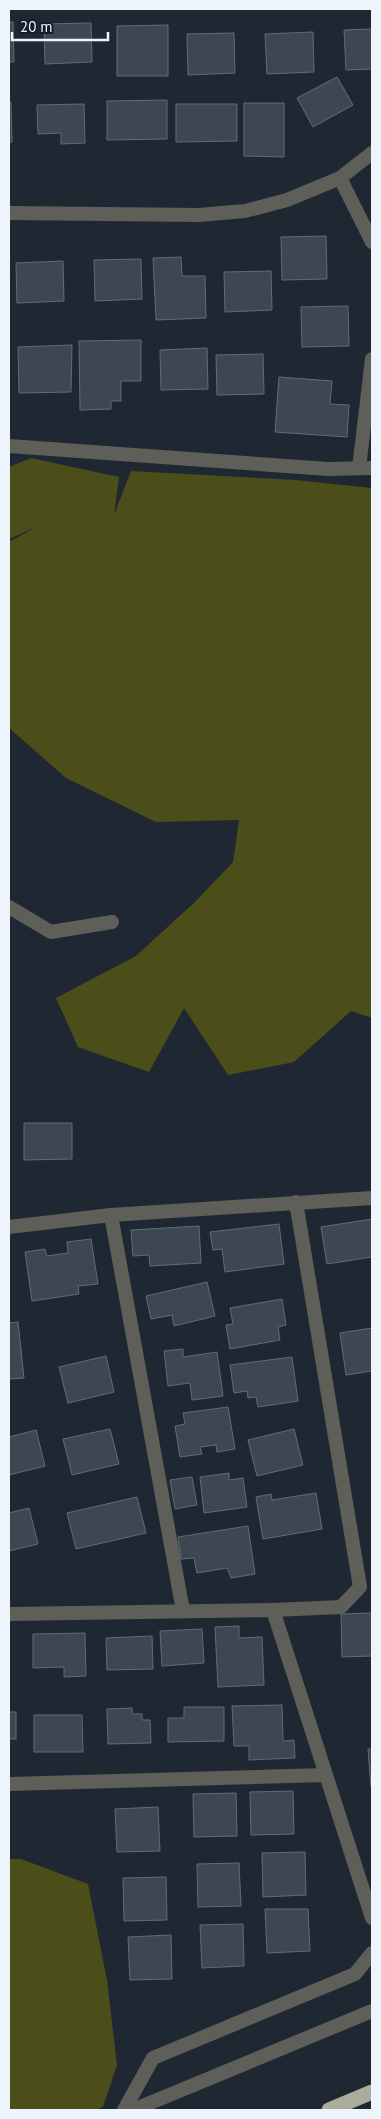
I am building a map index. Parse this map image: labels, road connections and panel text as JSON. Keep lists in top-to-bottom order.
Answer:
{
  "scale_bar": "20 m"
}
